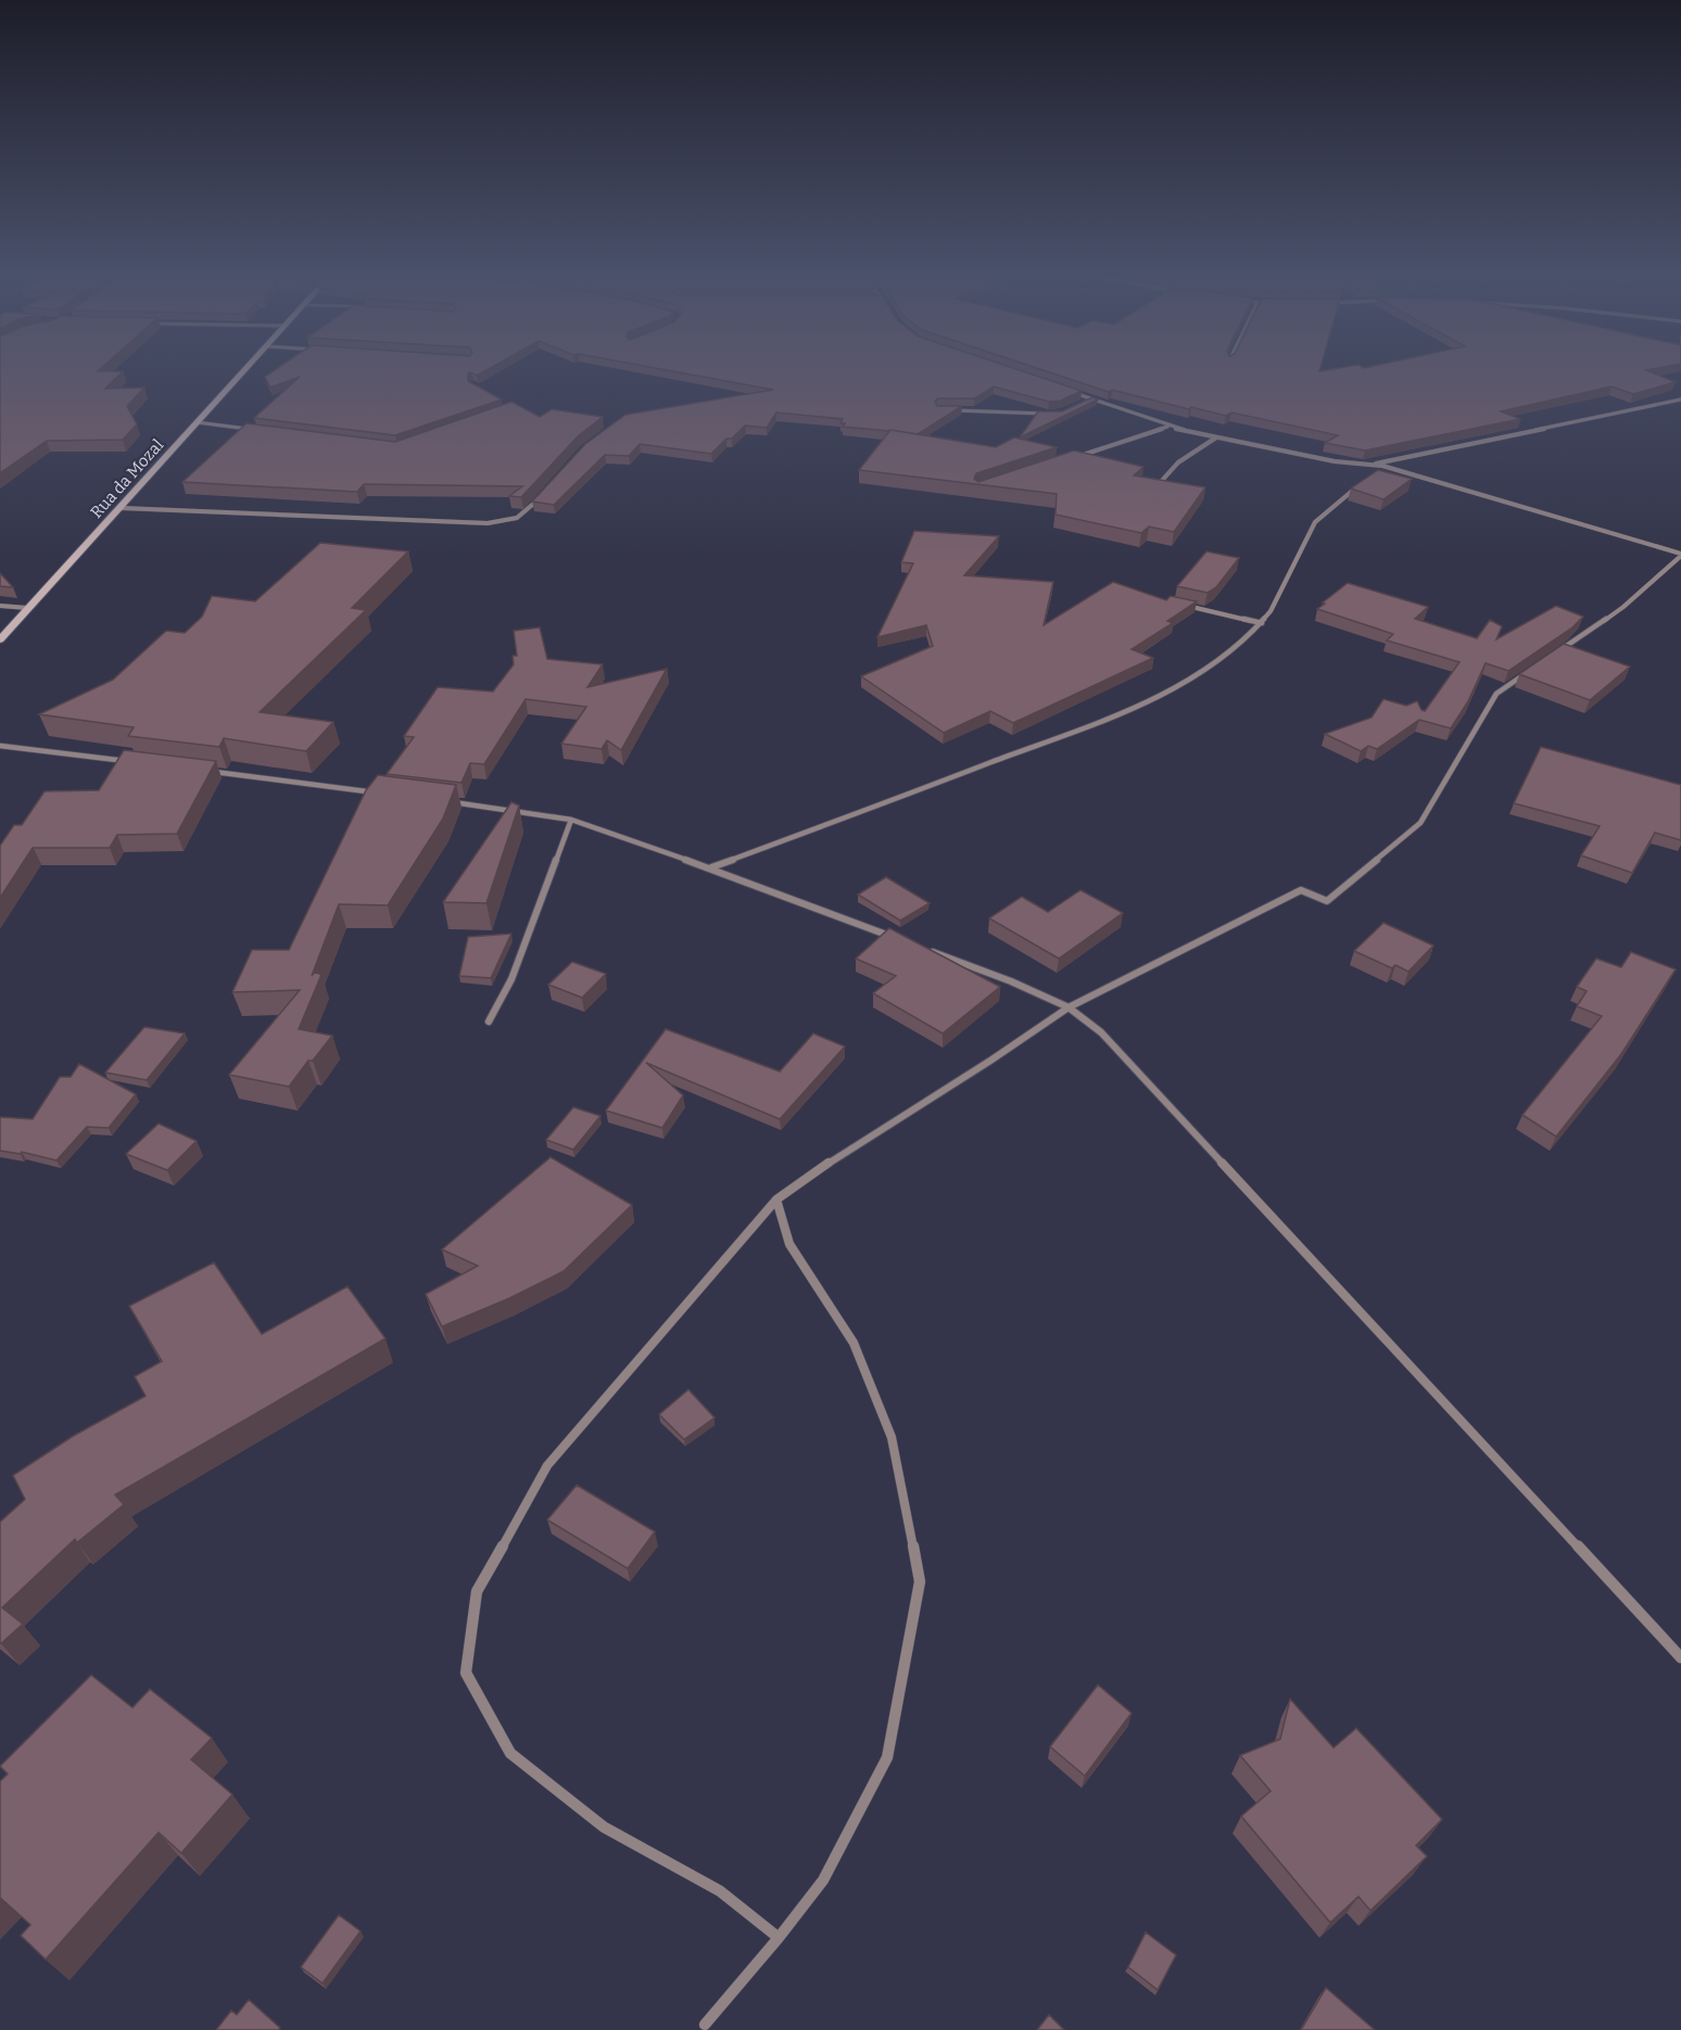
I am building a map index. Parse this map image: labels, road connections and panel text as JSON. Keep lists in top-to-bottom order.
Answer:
{
  "streets": {
    "main road": ["Rua da Mozal"]
  }
}
